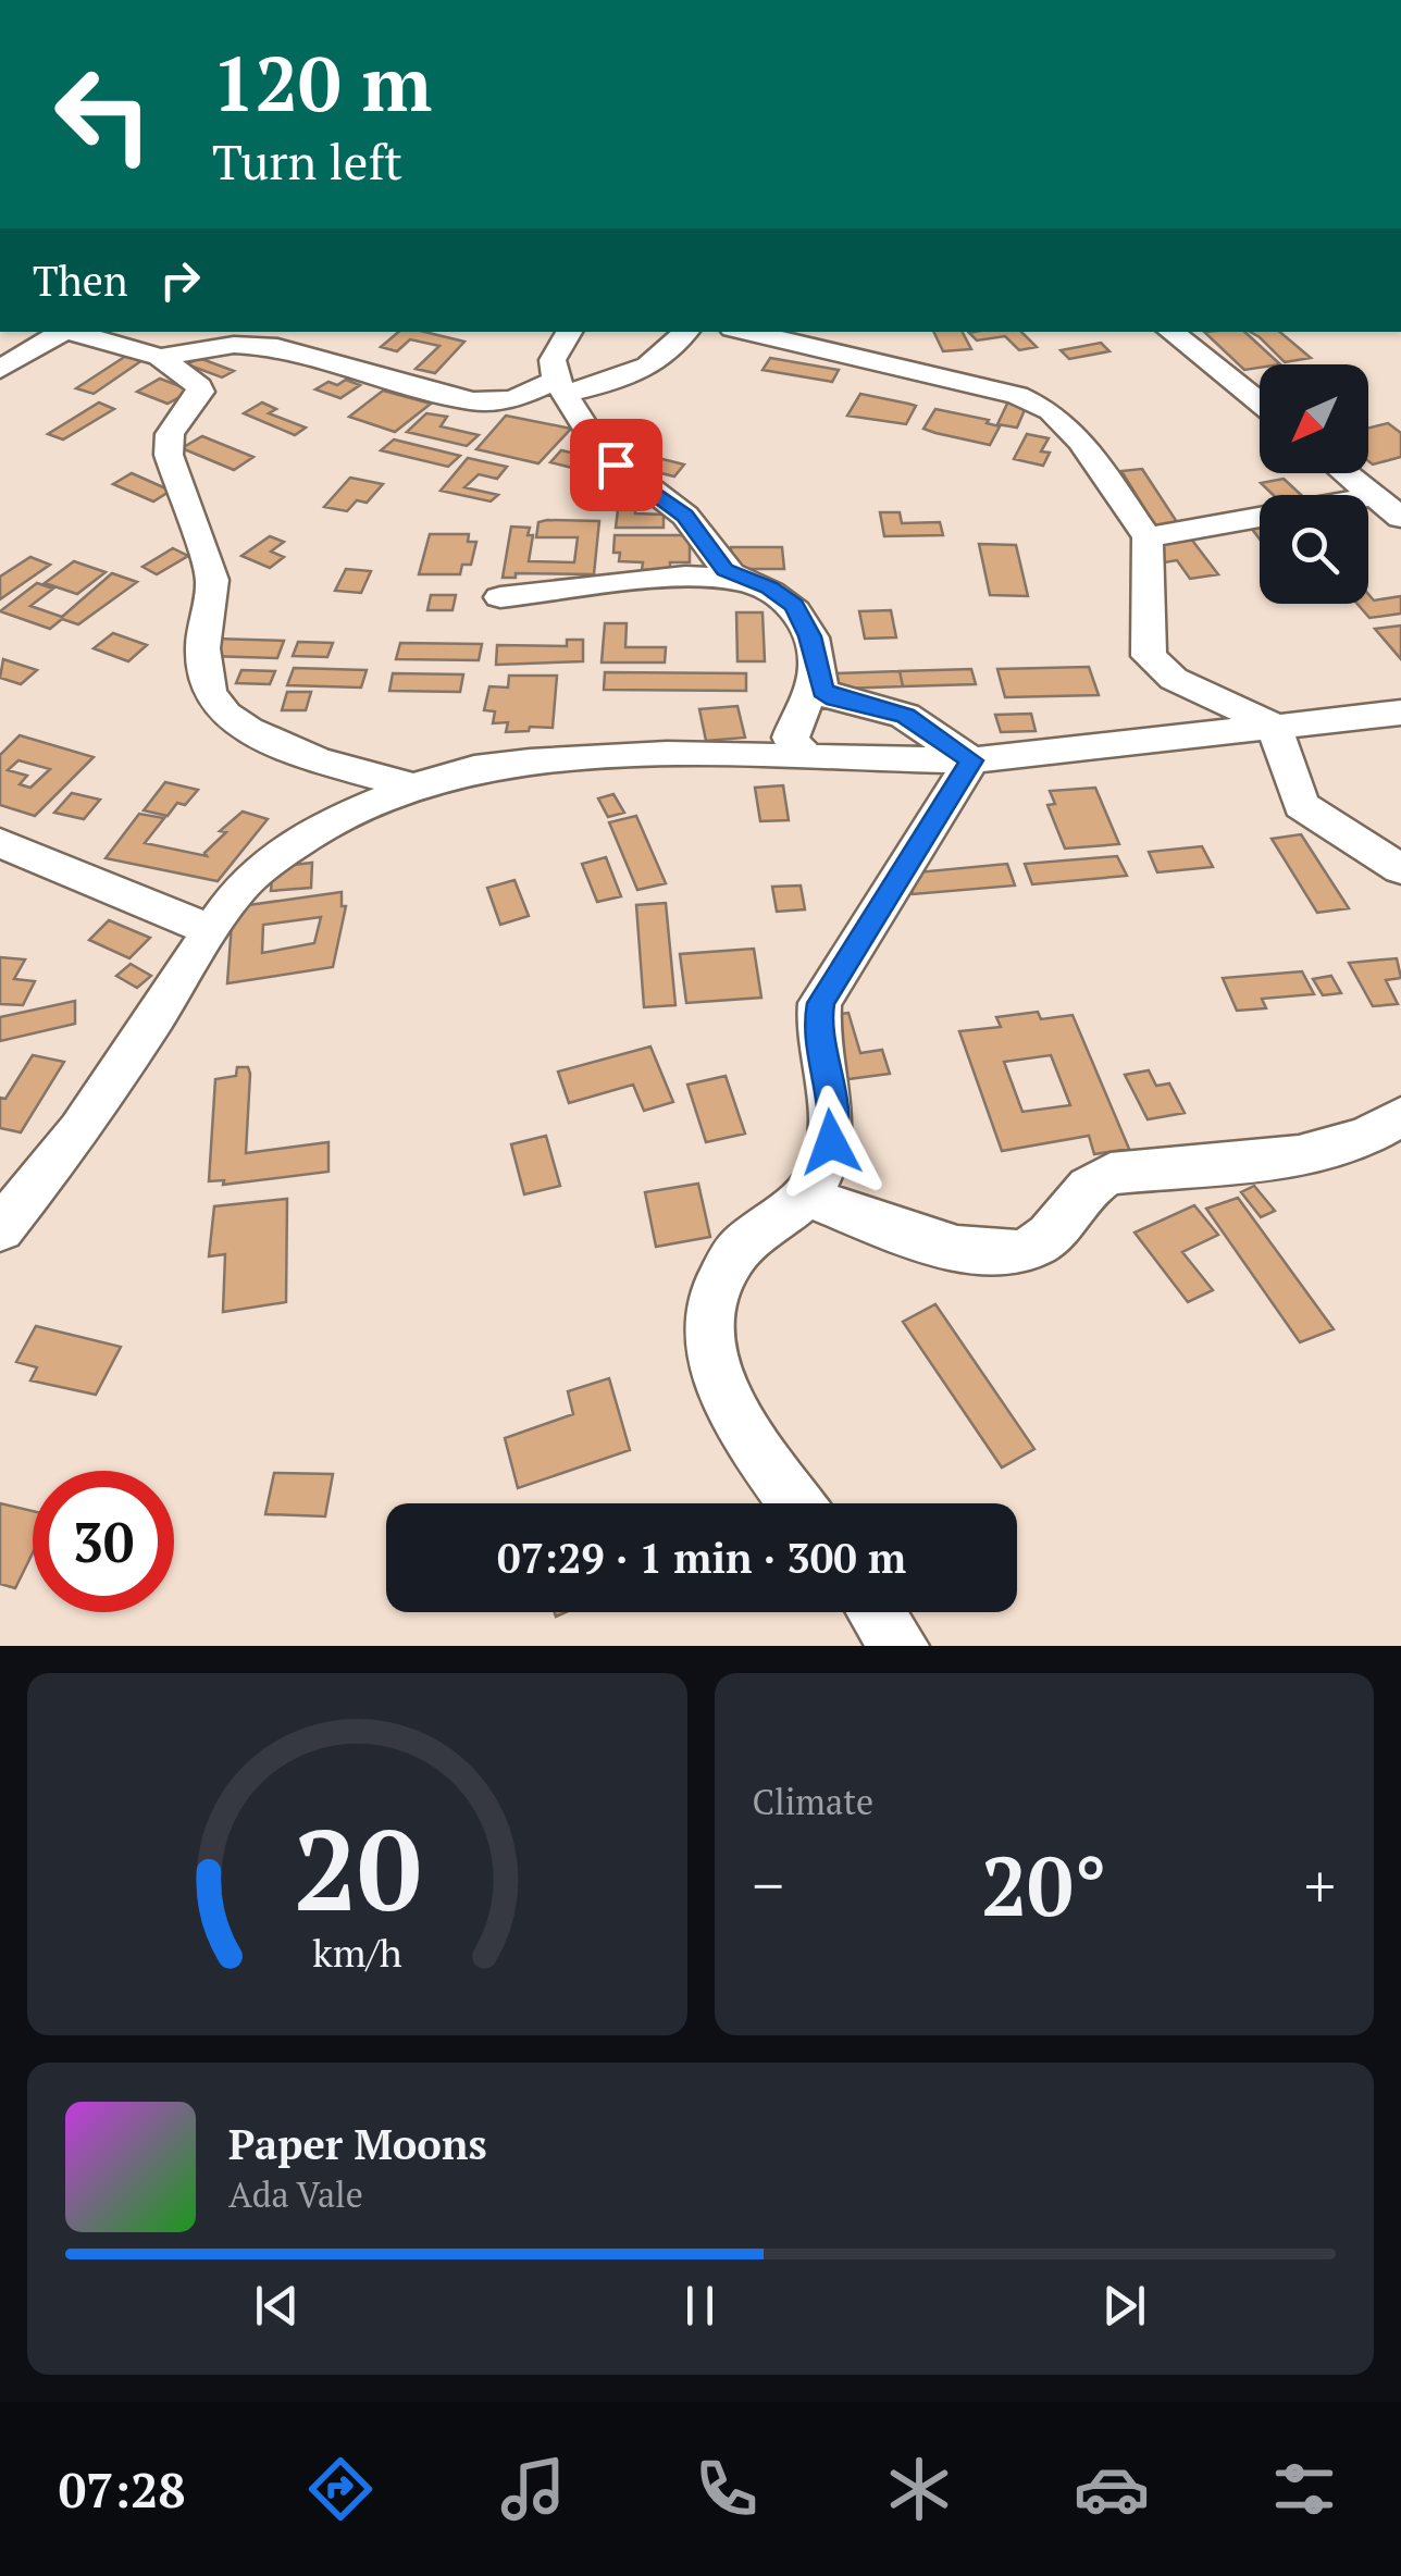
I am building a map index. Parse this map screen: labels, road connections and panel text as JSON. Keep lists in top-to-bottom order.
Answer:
{
  "north": "bottom left",
  "page": {
    "turn": ["120 m", "Turn left"],
    "then": "Then",
    "limit": "30",
    "trip": "07:29 · 1 min · 300 m",
    "tile": "Climate",
    "heat": ["−", "20°", "+"],
    "song": ["Paper Moons", "Ada Vale"],
    "tabs": "07:28",
    "gauge": ["20", "km/h"]
  }
}
